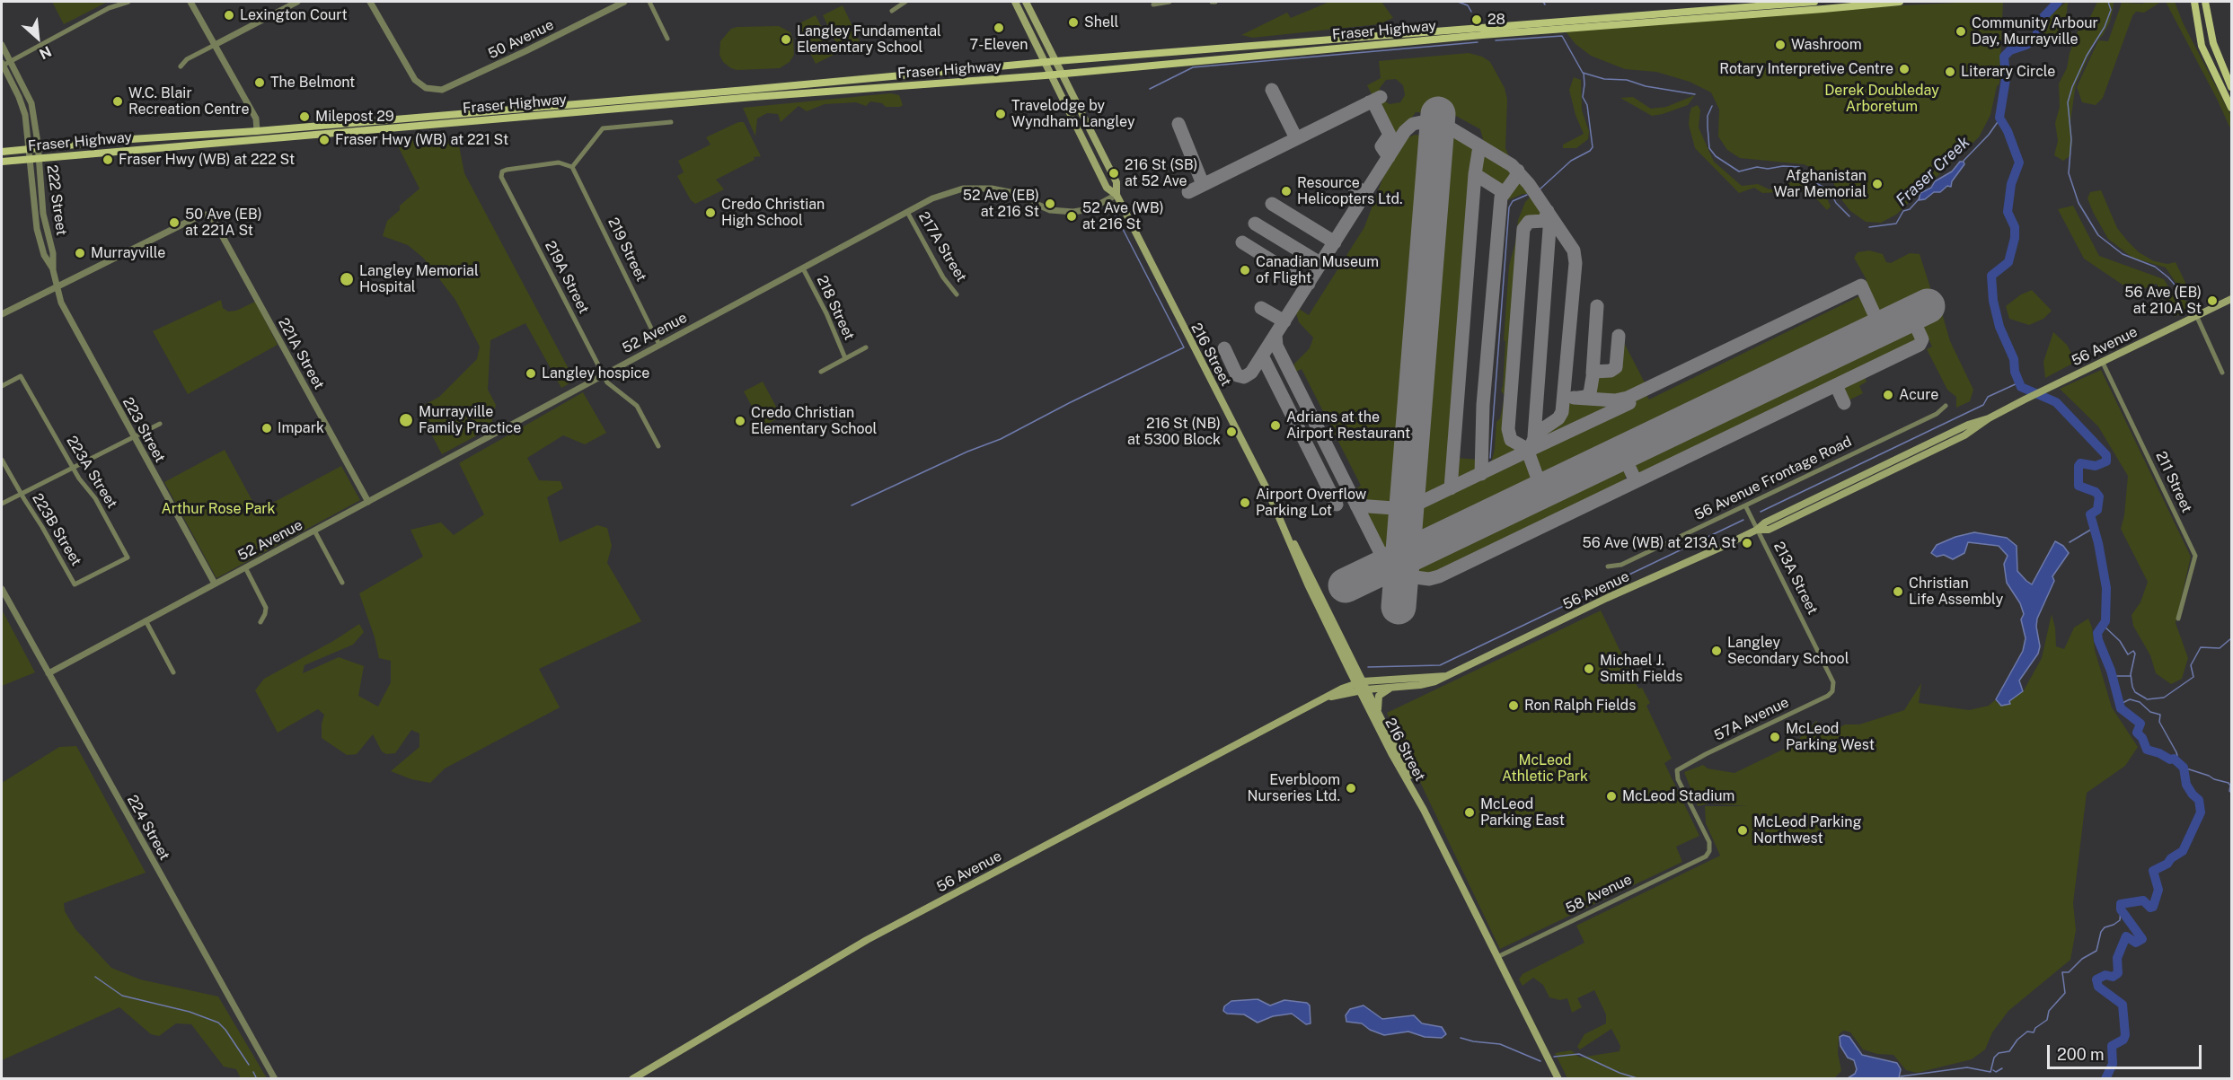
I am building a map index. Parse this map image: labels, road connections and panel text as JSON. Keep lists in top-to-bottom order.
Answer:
{
  "streets": {
    "main road": ["Fraser Highway", "56 Avenue", "216 Street"],
    "street": [
      "50 Avenue",
      "222 Street",
      "217A Street",
      "219 Street",
      "219A Street",
      "218 Street",
      "52 Avenue",
      "221A Street",
      "223 Street",
      "223A Street",
      "56 Avenue Frontage Road",
      "211 Street",
      "223B Street",
      "213A Street",
      "57A Avenue",
      "224 Street",
      "58 Avenue"
    ]
  },
  "crossings": [
    ["Fraser Highway", "222 Street"],
    ["Fraser Highway", "216 Street"],
    ["222 Street", "221A Street"],
    ["222 Street", "223 Street"],
    ["217A Street", "52 Avenue"],
    ["219 Street", "219A Street"],
    ["219 Street", "52 Avenue"],
    ["219A Street", "52 Avenue"],
    ["218 Street", "52 Avenue"],
    ["52 Avenue", "221A Street"],
    ["52 Avenue", "216 Street"],
    ["52 Avenue", "223 Street"],
    ["52 Avenue", "224 Street"],
    ["56 Avenue", "216 Street"],
    ["56 Avenue", "211 Street"],
    ["56 Avenue", "213A Street"],
    ["221A Street", "223 Street"],
    ["216 Street", "58 Avenue"],
    ["223A Street", "223B Street"],
    ["56 Avenue Frontage Road", "213A Street"],
    ["213A Street", "57A Avenue"],
    ["57A Avenue", "58 Avenue"]
  ],
  "water": ["Fraser Creek"],
  "parks": ["Derek Doubleday Arboretum", "Arthur Rose Park", "McLeod Athletic Park"],
  "places": [
    "Lexington Court",
    "28",
    "Shell",
    "7-Eleven",
    "Community Arbour Day, Murrayville",
    "Langley Fundamental Elementary School",
    "Washroom",
    "Rotary Interpretive Centre",
    "Literary Circle",
    "The Belmont",
    "W.C. Blair Recreation Centre",
    "Travelodge by Wyndham Langley",
    "Milepost 29",
    "Fraser Hwy (WB) at 221 St",
    "Fraser Hwy (WB) at 222 St",
    "216 St (SB) at 52 Ave",
    "Afghanistan War Memorial",
    "Resource Helicopters Ltd.",
    "52 Ave (EB) at 216 St",
    "Credo Christian High School",
    "52 Ave (WB) at 216 St",
    "50 Ave (EB) at 221A St",
    "Murrayville",
    "Canadian Museum of Flight",
    "Langley Memorial Hospital",
    "56 Ave (EB) at 210A St",
    "Langley hospice",
    "Acure",
    "Murrayville Family Practice",
    "Credo Christian Elementary School",
    "Adrians at the Airport Restaurant",
    "Impark",
    "216 St (NB) at 5300 Block",
    "Airport Overflow Parking Lot",
    "56 Ave (WB) at 213A St",
    "Christian Life Assembly",
    "Langley Secondary School",
    "Michael J. Smith Fields",
    "Ron Ralph Fields",
    "McLeod Parking West",
    "Everbloom Nurseries Ltd.",
    "McLeod Stadium",
    "McLeod Parking East",
    "McLeod Parking Northwest"
  ],
  "scale_bar": "200 m",
  "north": "bottom right"
}
